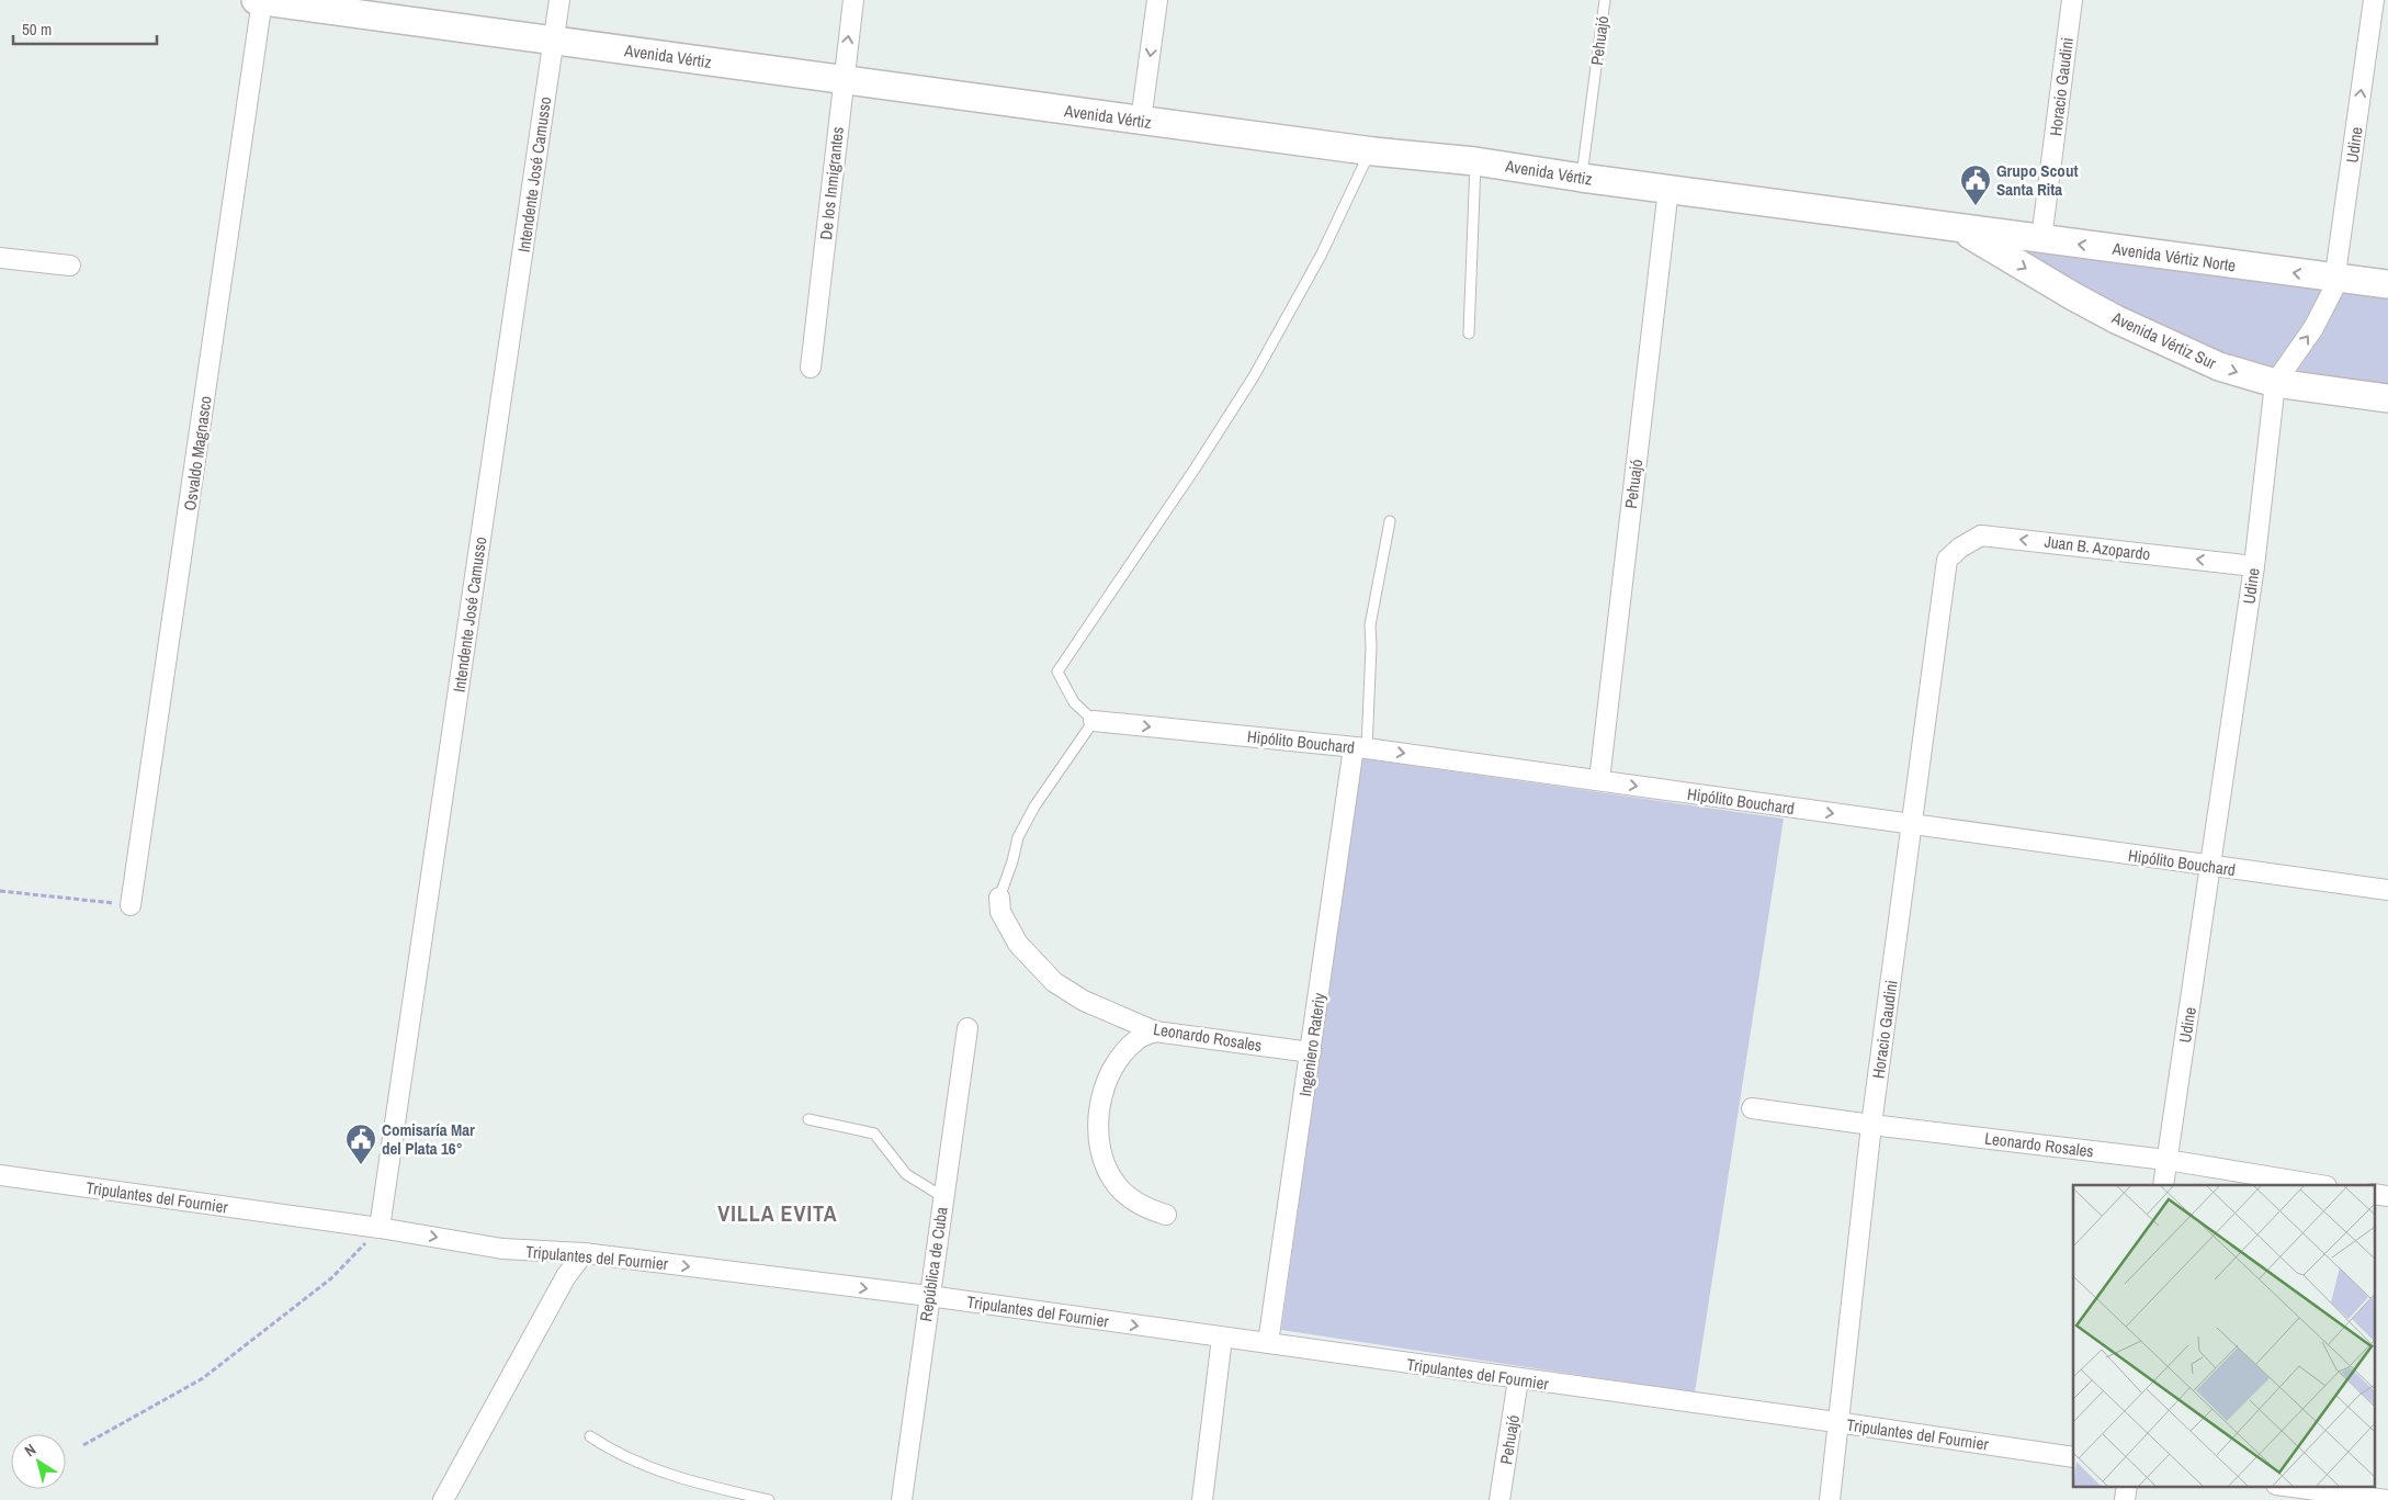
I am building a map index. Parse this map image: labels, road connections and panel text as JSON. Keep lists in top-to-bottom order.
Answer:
{
  "streets": {
    "street": [
      "Pehuajó",
      "Avenida Vértiz",
      "Horacio Gaudini",
      "Udine",
      "Intendente José Camusso",
      "De los Inmigrantes",
      "Avenida Vértiz Norte",
      "Avenida Vértiz Sur",
      "Osvaldo Magnasco",
      "Juan B. Azopardo",
      "Hipólito Bouchard",
      "Leonardo Rosales",
      "Ingeniero Rateriy",
      "Tripulantes del Fournier",
      "República de Cuba"
    ]
  },
  "crossings": [
    ["Pehuajó", "Avenida Vértiz"],
    ["Pehuajó", "Hipólito Bouchard"],
    ["Pehuajó", "Tripulantes del Fournier"],
    ["Avenida Vértiz", "Intendente José Camusso"],
    ["Avenida Vértiz", "De los Inmigrantes"],
    ["Avenida Vértiz", "Avenida Vértiz Norte"],
    ["Avenida Vértiz", "Avenida Vértiz Sur"],
    ["Avenida Vértiz", "Osvaldo Magnasco"],
    ["Horacio Gaudini", "Avenida Vértiz Norte"],
    ["Horacio Gaudini", "Juan B. Azopardo"],
    ["Horacio Gaudini", "Hipólito Bouchard"],
    ["Horacio Gaudini", "Leonardo Rosales"],
    ["Horacio Gaudini", "Tripulantes del Fournier"],
    ["Udine", "Avenida Vértiz Norte"],
    ["Udine", "Avenida Vértiz Sur"],
    ["Udine", "Juan B. Azopardo"],
    ["Udine", "Hipólito Bouchard"],
    ["Udine", "Leonardo Rosales"],
    ["Intendente José Camusso", "Tripulantes del Fournier"],
    ["Avenida Vértiz Norte", "Avenida Vértiz Sur"],
    ["Hipólito Bouchard", "Ingeniero Rateriy"],
    ["Leonardo Rosales", "Ingeniero Rateriy"],
    ["Ingeniero Rateriy", "Tripulantes del Fournier"],
    ["Tripulantes del Fournier", "República de Cuba"]
  ],
  "one_way": [
    "Avenida Vértiz Norte",
    "Avenida Vértiz Sur",
    "Juan B. Azopardo",
    "Hipólito Bouchard",
    "Tripulantes del Fournier"
  ],
  "districts": ["VILLA EVITA"],
  "places": {
    "public building": ["Grupo Scout Santa Rita", "Comisaría Mar del Plata 16°"]
  },
  "scale_bar": "50 m",
  "north": "top left"
}
